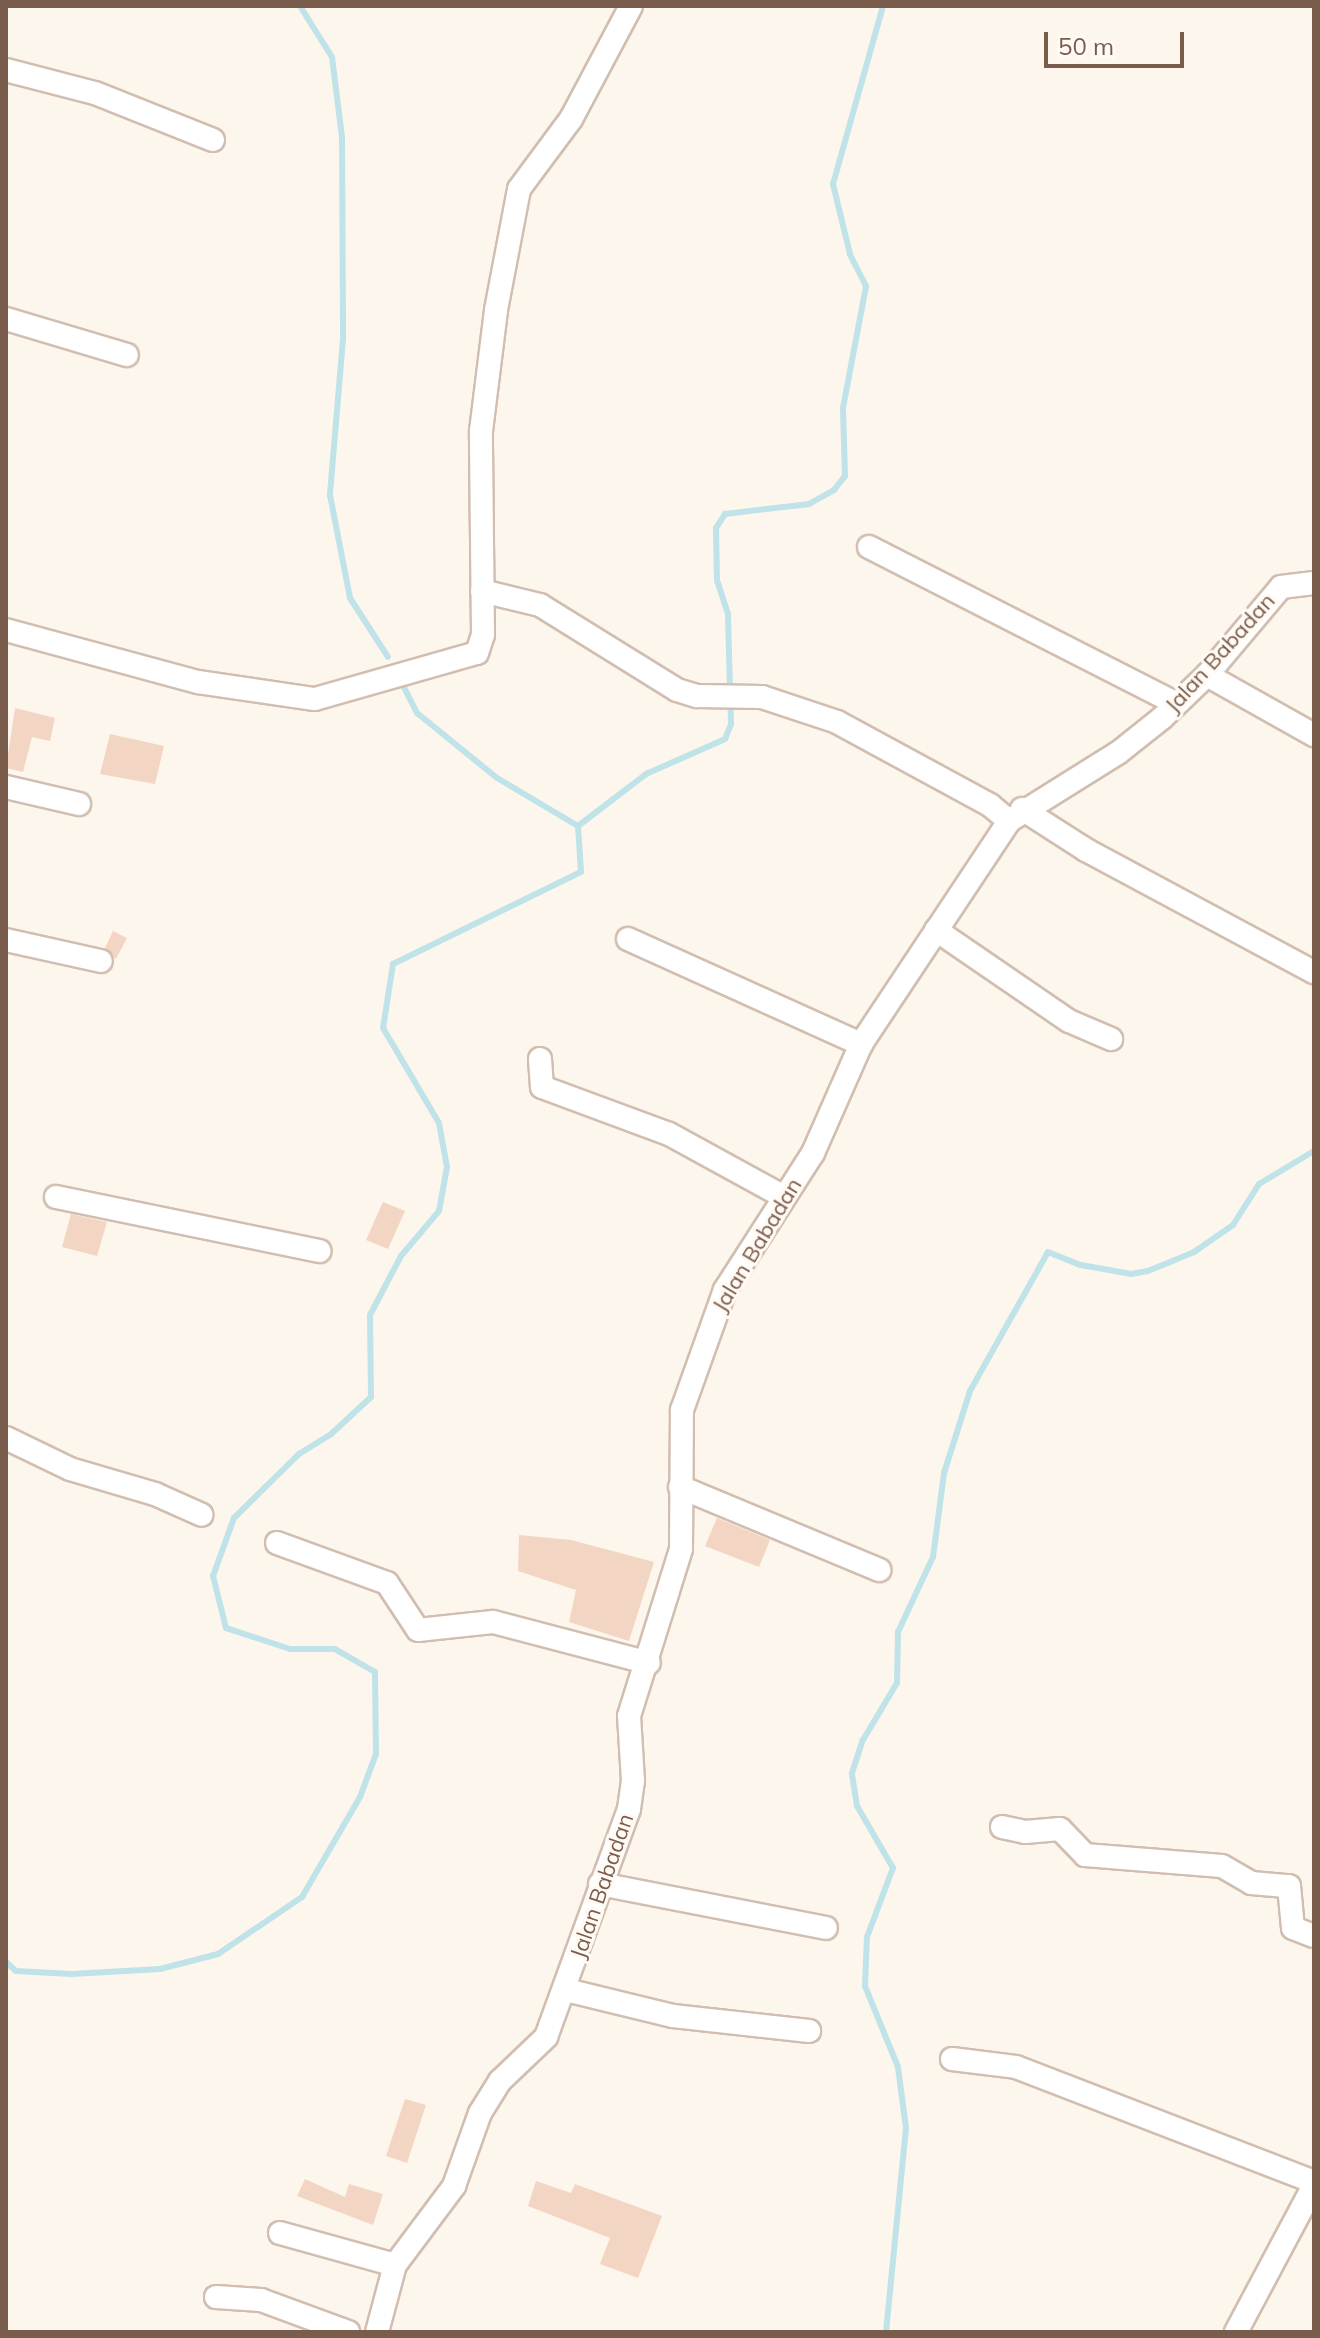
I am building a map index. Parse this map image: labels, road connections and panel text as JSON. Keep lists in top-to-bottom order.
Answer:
{
  "streets": {
    "street": ["Jalan Babadan"]
  },
  "scale_bar": "50 m"
}
